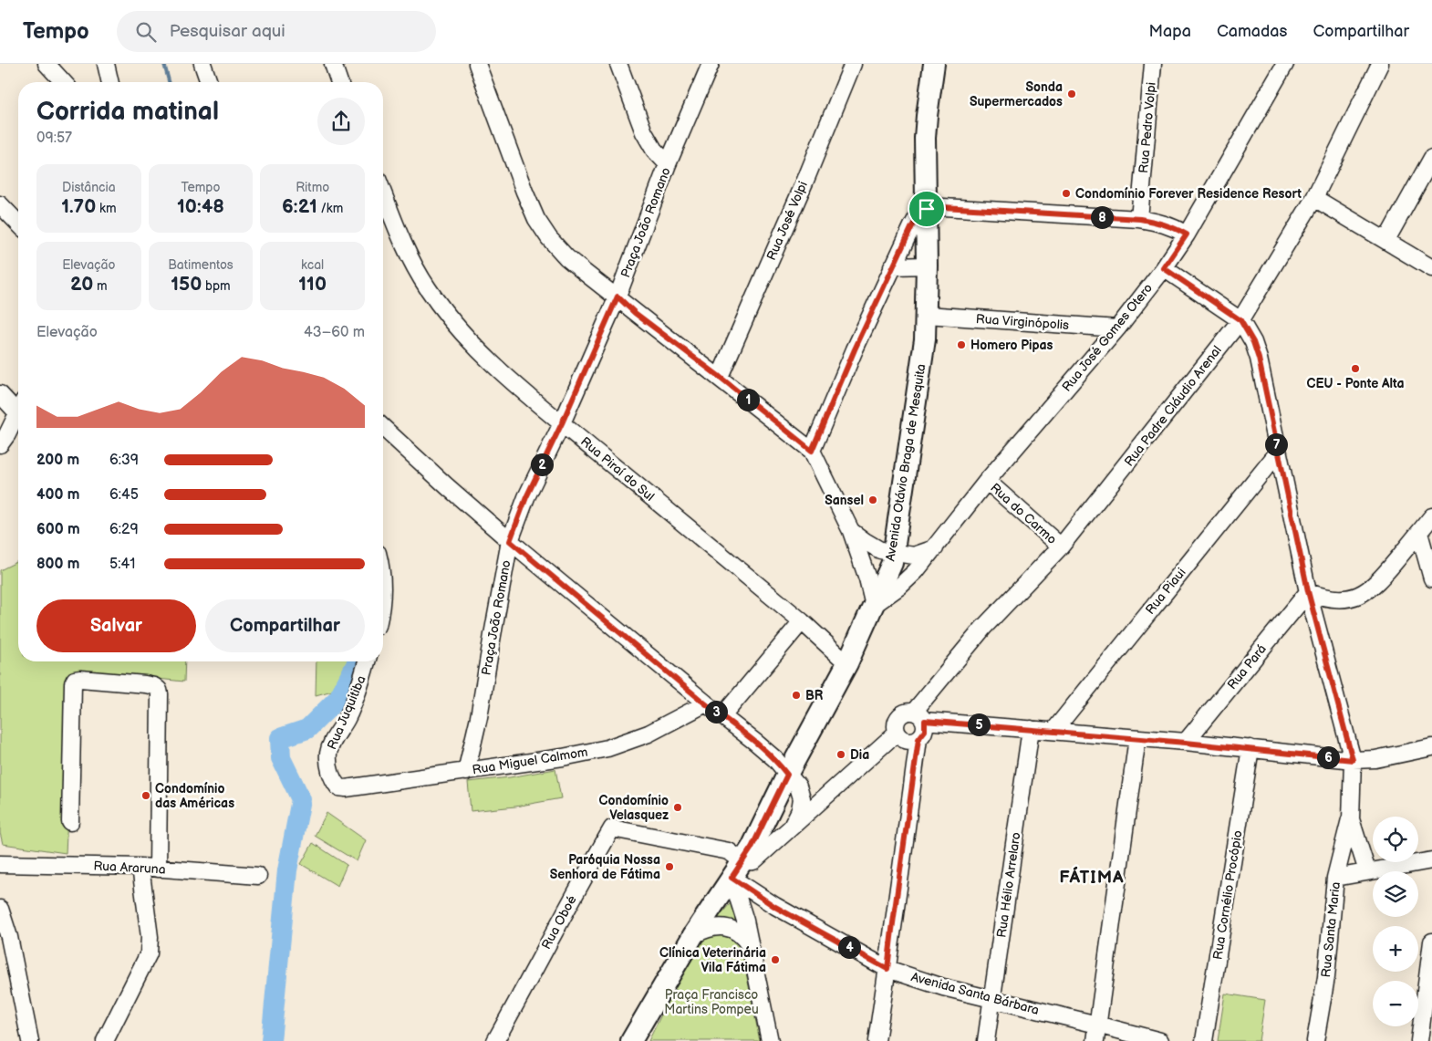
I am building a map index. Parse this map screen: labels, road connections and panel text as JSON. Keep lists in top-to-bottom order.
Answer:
{
  "streets": {
    "main road": ["Avenida Otávio Braga de Mesquita"],
    "street": [
      "Rua Pedro Volpi",
      "Rua José Volpi",
      "Praça João Romano",
      "Rua Virginópolis",
      "Rua José Gomes Otero",
      "Rua Padre Cláudio Arenal",
      "Rua Piraí do Sul",
      "Rua do Carmo",
      "Rua Piaui",
      "Rua Pará",
      "Rua Juquitiba",
      "Rua Miguel Calmom",
      "Rua Araruna",
      "Rua Hélio Arrelaro",
      "Rua Cornélio Procópio",
      "Rua Oboé",
      "Rua Santa Maria",
      "Avenida Santa Bárbara"
    ]
  },
  "crossings": [
    ["Praça João Romano", "Rua Piraí do Sul"],
    ["Praça João Romano", "Rua Miguel Calmom"],
    ["Rua Virginópolis", "Rua José Gomes Otero"],
    ["Rua Virginópolis", "Avenida Otávio Braga de Mesquita"],
    ["Rua José Gomes Otero", "Avenida Otávio Braga de Mesquita"],
    ["Rua José Gomes Otero", "Rua do Carmo"],
    ["Rua Padre Cláudio Arenal", "Rua do Carmo"],
    ["Avenida Otávio Braga de Mesquita", "Rua Piraí do Sul"],
    ["Avenida Otávio Braga de Mesquita", "Rua Oboé"],
    ["Avenida Otávio Braga de Mesquita", "Avenida Santa Bárbara"],
    ["Rua Juquitiba", "Rua Miguel Calmom"],
    ["Rua Hélio Arrelaro", "Avenida Santa Bárbara"]
  ],
  "districts": ["FÁTIMA"],
  "parks": ["Praça Francisco Martins Pompeu"],
  "places": [
    "Sonda Supermercados",
    "Condomínio Forever Residence Resort",
    "Homero Pipas",
    "CEU - Ponte Alta",
    "Sansel",
    "BR",
    "Dia",
    "Condomínio das Américas",
    "Condomínio Velasquez",
    "Paróquia Nossa Senhora de Fátima",
    "Clínica Veterinária Vila Fátima"
  ],
  "page": {
    "header": "Tempo",
    "search": "Pesquisar aqui",
    "nav": ["Mapa", "Camadas", "Compartilhar"],
    "heading": ["Corrida matinal", "09:57"],
    "stats": [
      ["Distância", "1.70 km"],
      ["Tempo", "10:48"],
      ["Ritmo", "6:21 /km"],
      ["Elevação", "20 m"],
      ["Batimentos", "150 bpm"],
      ["kcal", "110"]
    ],
    "pins": [
      "8",
      "1",
      "7",
      "2",
      "3",
      "5",
      "6",
      "4"
    ],
    "chart": ["Elevação", "43–60 m"],
    "list": [
      {
        "name": "200 m",
        "note": "6:39"
      },
      {
        "name": "400 m",
        "note": "6:45"
      },
      {
        "name": "600 m",
        "note": "6:29"
      },
      {
        "name": "800 m",
        "note": "5:41"
      }
    ],
    "buttons": ["Salvar", "Compartilhar"],
    "map_buttons": ["+", "−"]
  }
}
